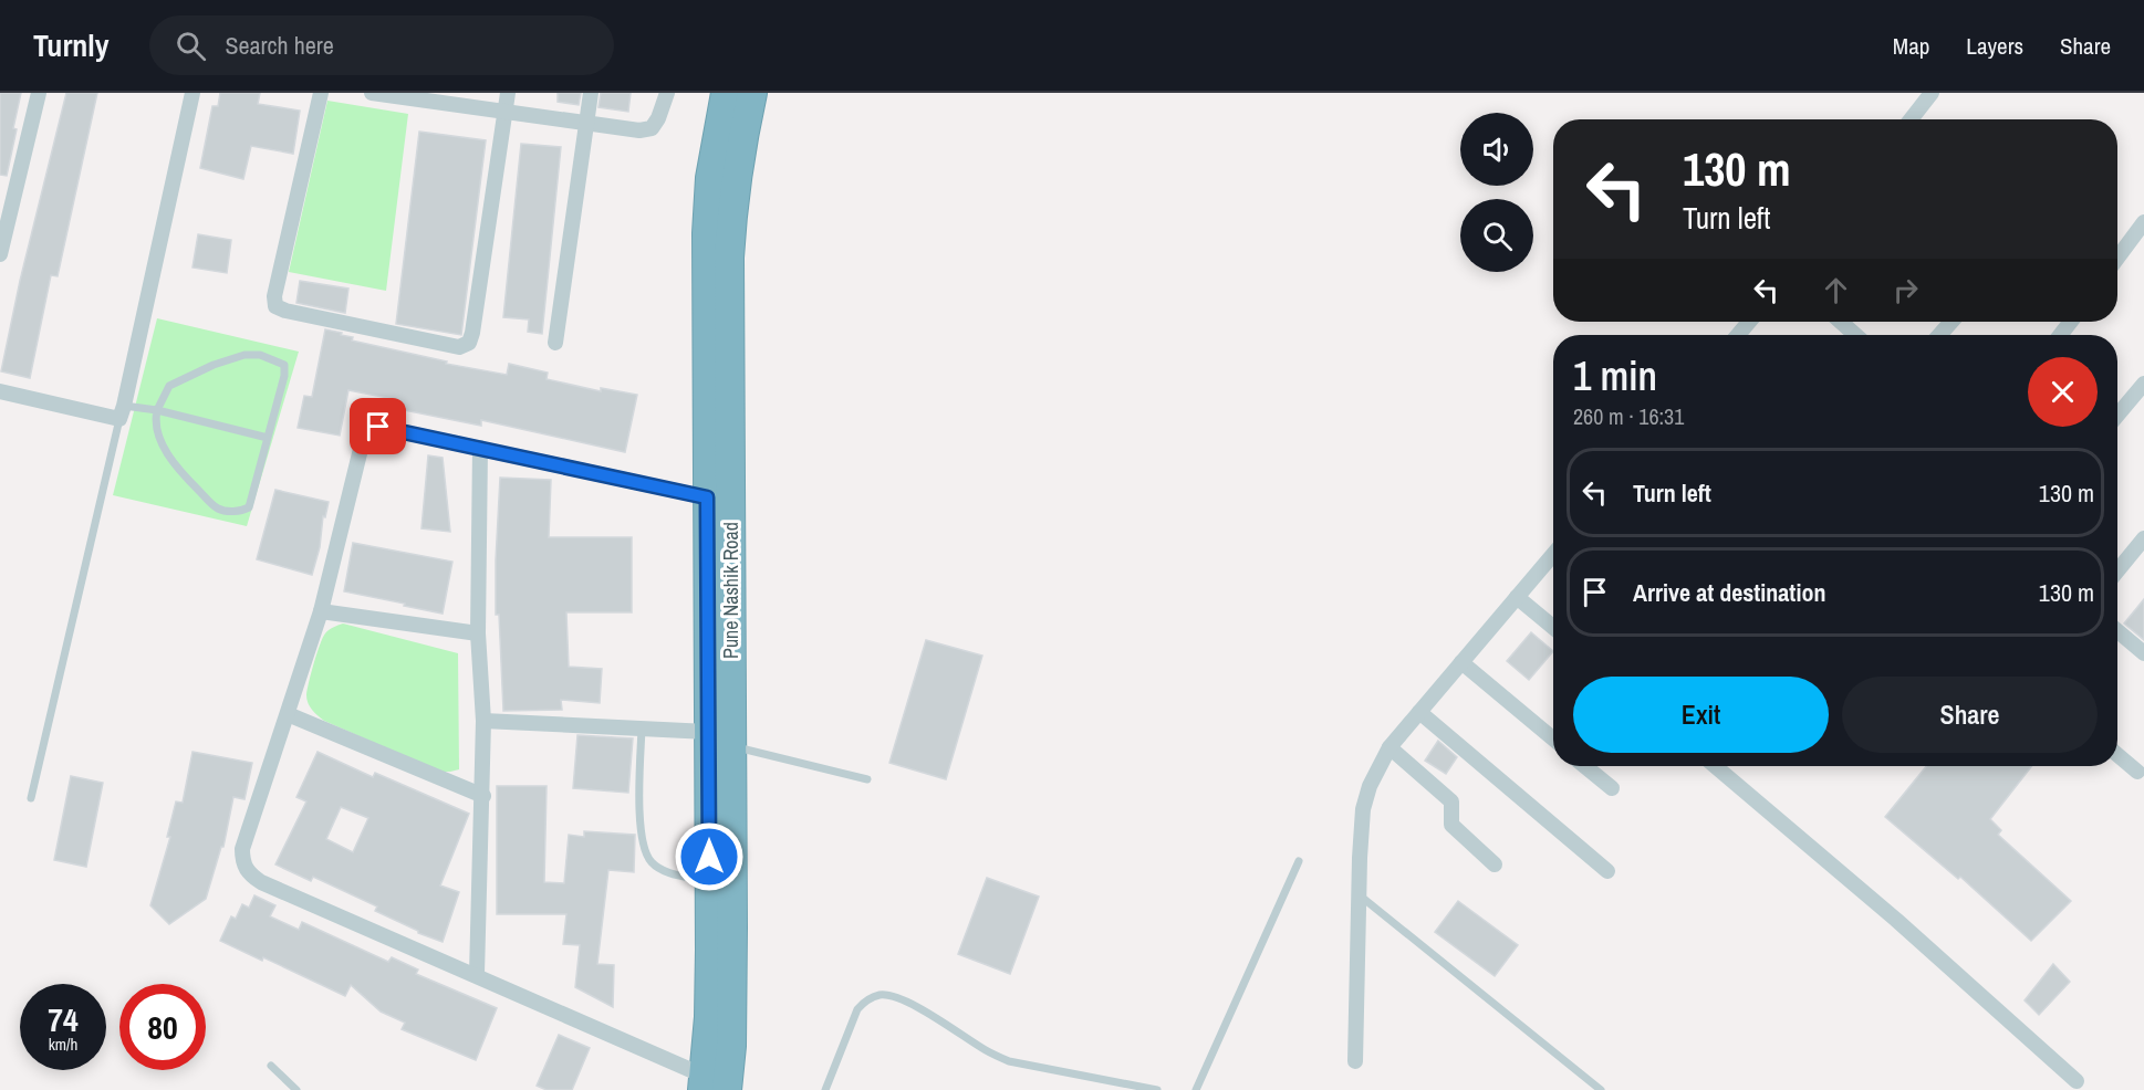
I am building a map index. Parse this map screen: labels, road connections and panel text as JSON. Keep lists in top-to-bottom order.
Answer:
{
  "streets": {
    "highway": ["Pune Nashik Road"]
  },
  "page": {
    "header": "Turnly",
    "search": "Search here",
    "nav": ["Map", "Layers", "Share"],
    "turn": ["130 m", "Turn left"],
    "heading": ["1 min", "260 m · 16:31"],
    "list": [
      {
        "name": "Turn left",
        "value": "130 m"
      },
      {
        "name": "Arrive at destination",
        "value": "130 m"
      }
    ],
    "buttons": ["Exit", "Share"],
    "speed": "74 km/h",
    "limit": "80"
  }
}
